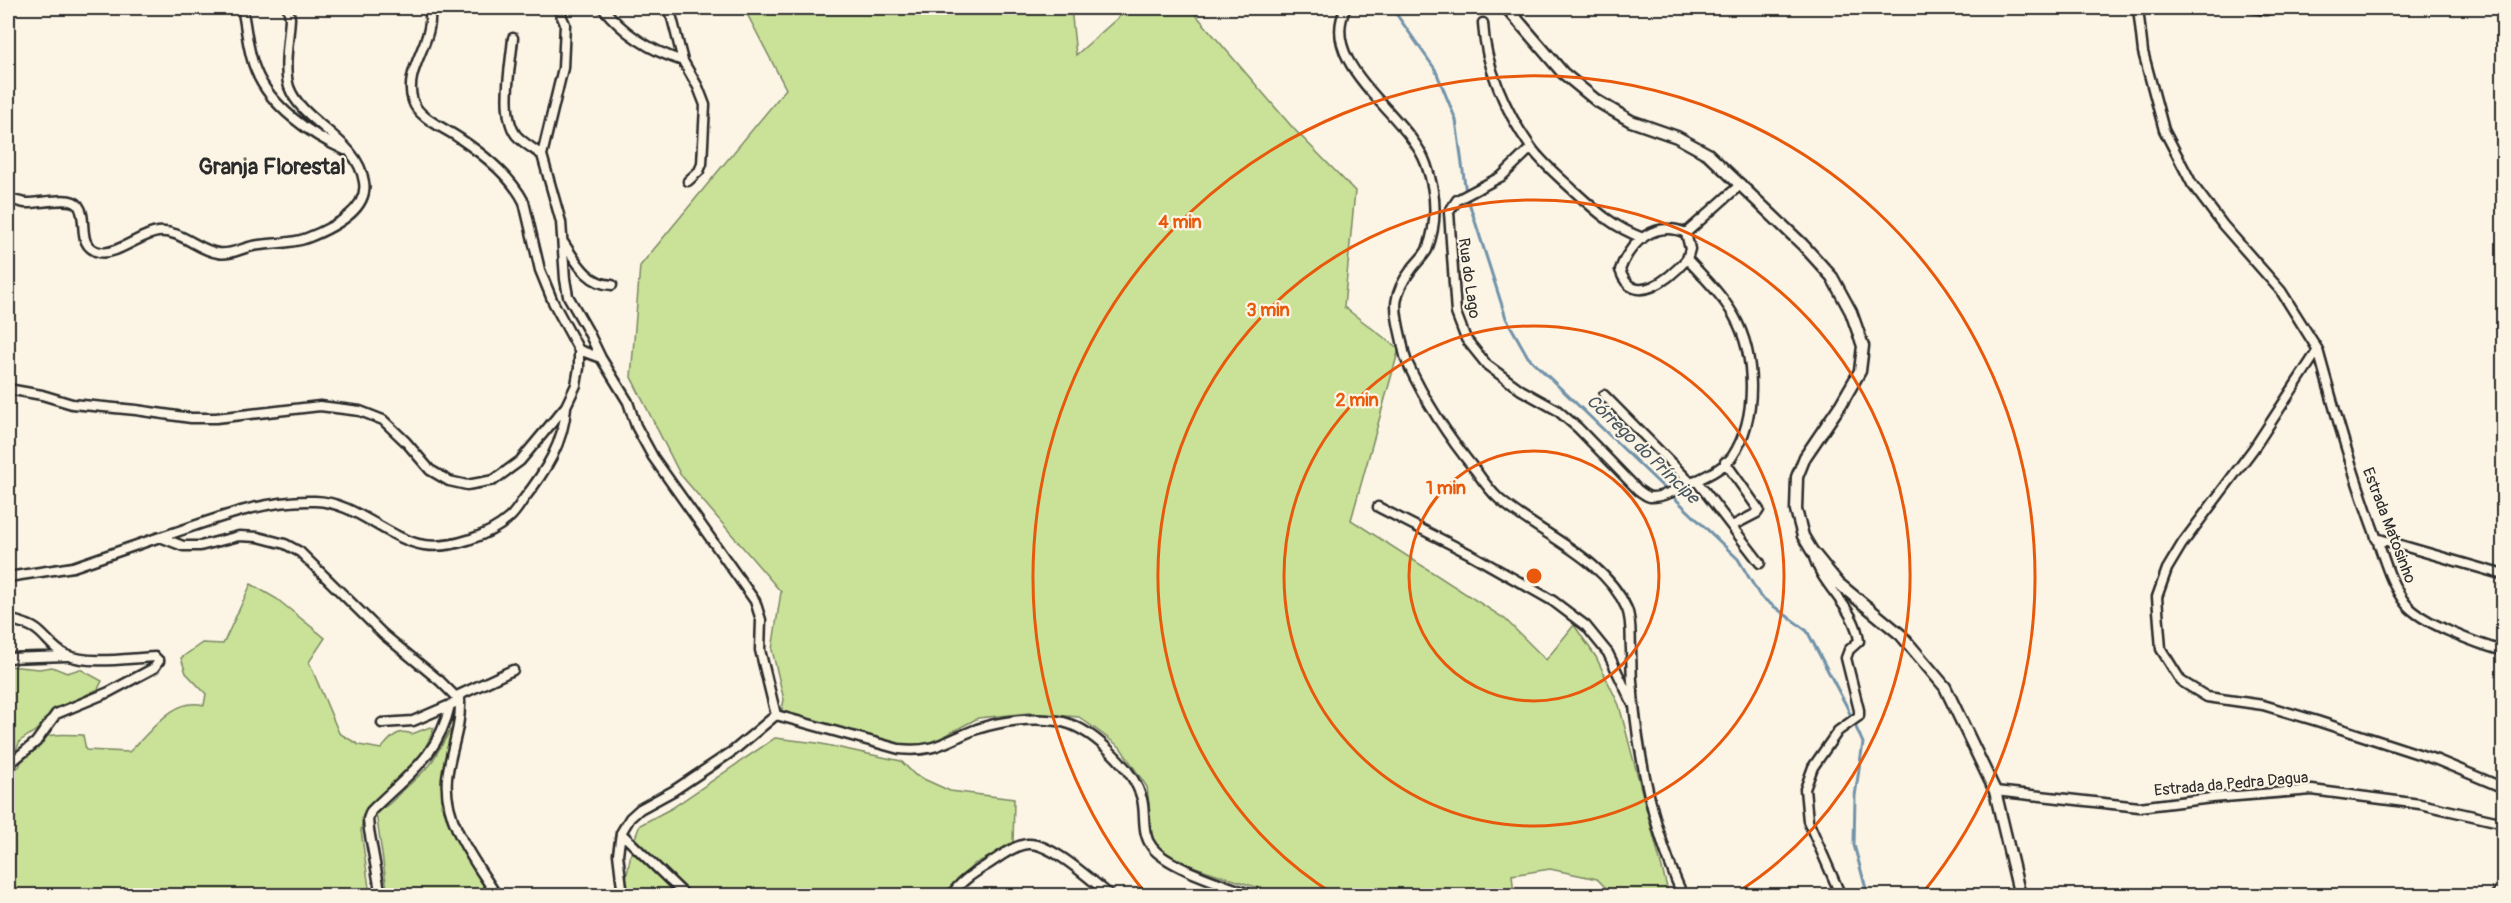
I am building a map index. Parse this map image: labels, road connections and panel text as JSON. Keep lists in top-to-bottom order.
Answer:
{
  "streets": {
    "street": ["Rua do Lago", "Estrada Matosinho", "Estrada da Pedra Dagua"]
  },
  "districts": ["Granja Florestal"],
  "water": ["Córrego do Príncipe"],
  "rings": [
    "4 min",
    "3 min",
    "2 min",
    "1 min"
  ]
}
